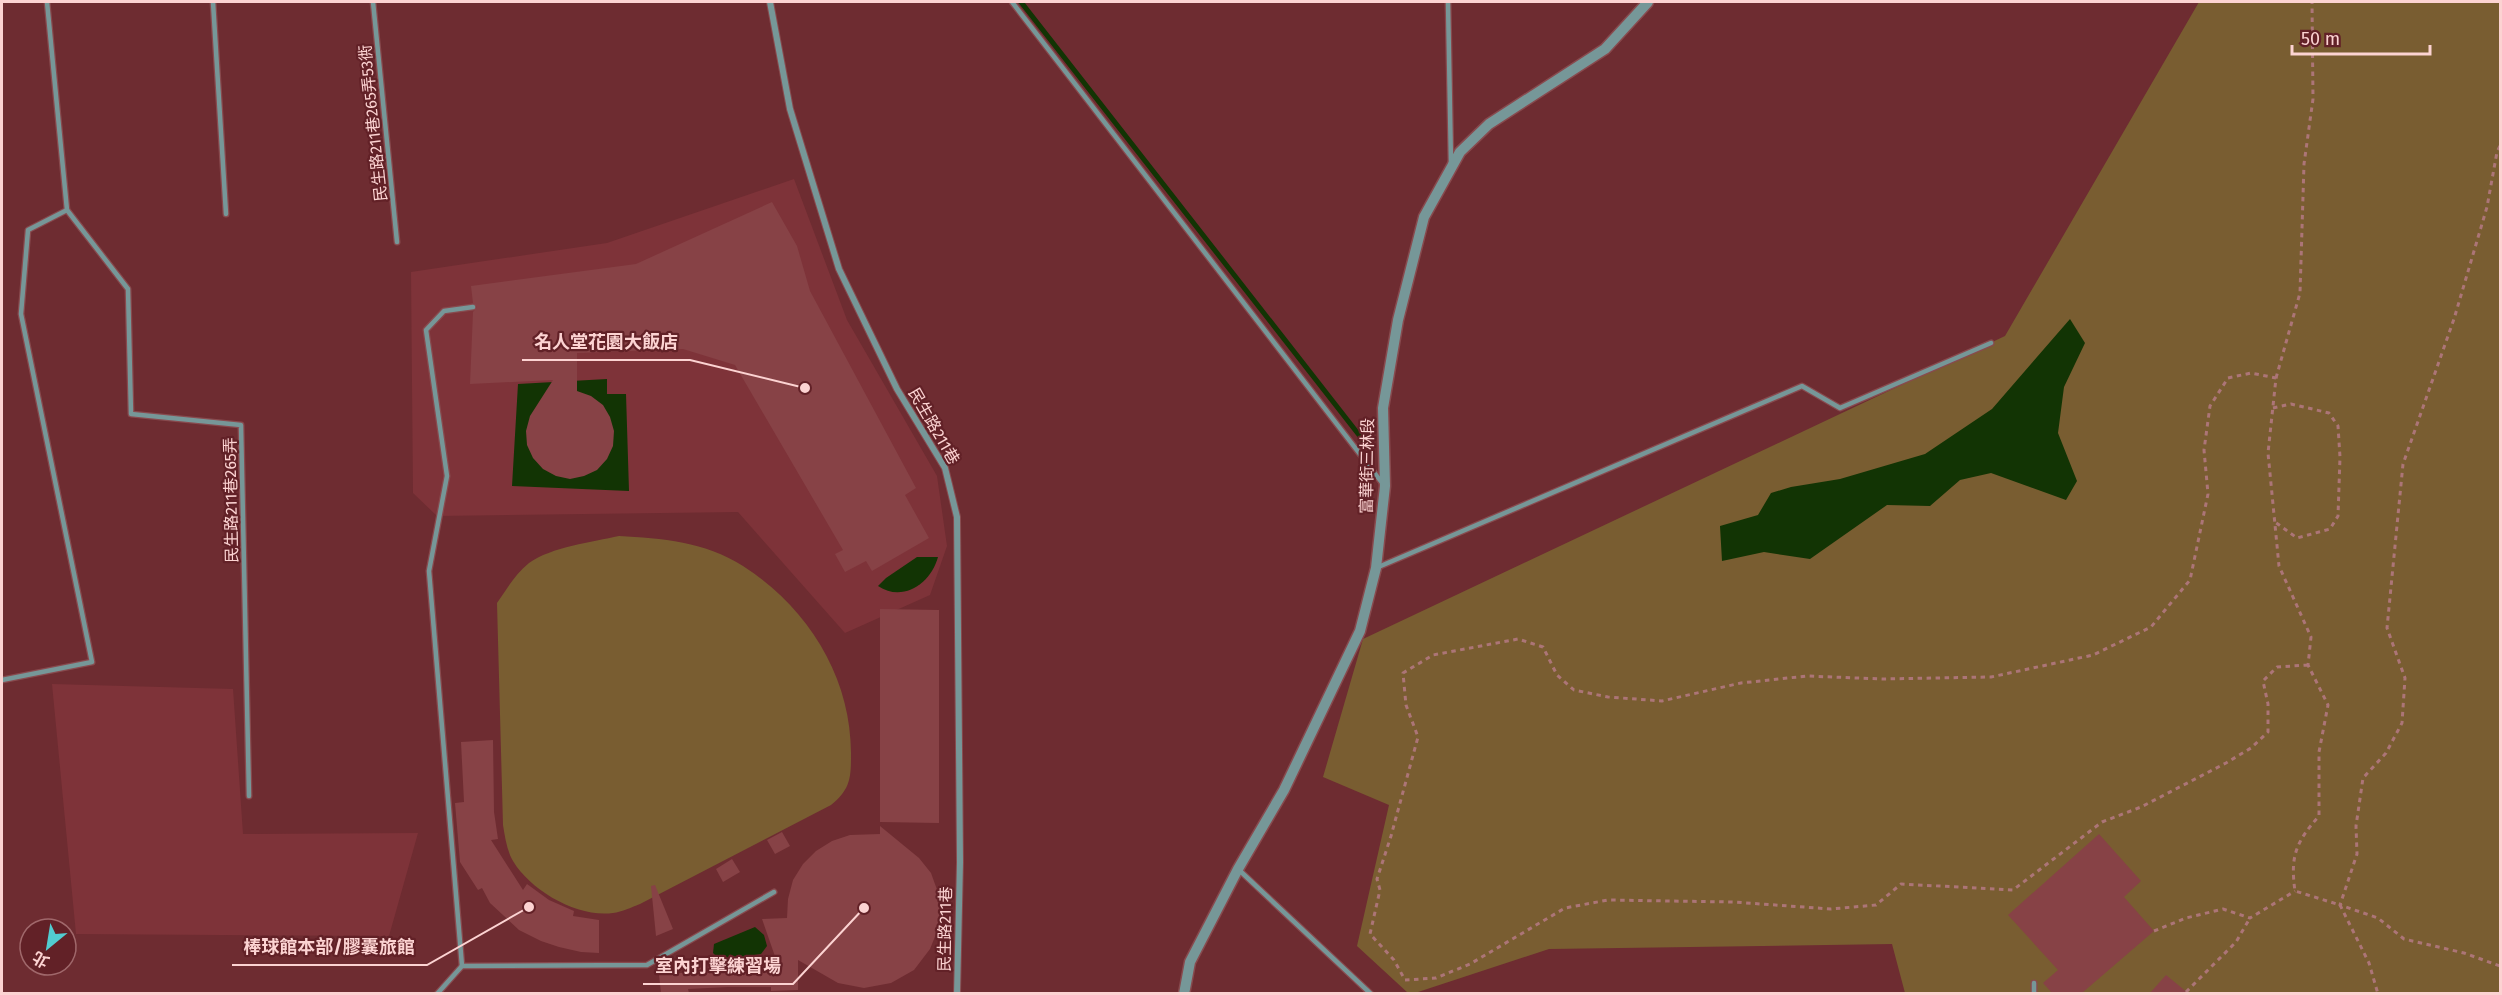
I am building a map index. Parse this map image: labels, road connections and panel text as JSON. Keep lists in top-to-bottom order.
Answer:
{
  "streets": {
    "street": ["民生路211巷", "富華街三林段"],
    "lane": ["民生路211巷265弄53衖", "民生路211巷265弄"]
  },
  "places": ["名人堂花園大飯店", "棒球館本部/膠囊旅館", "室內打擊練習場"],
  "scale_bar": "50 m",
  "north": "bottom left"
}
